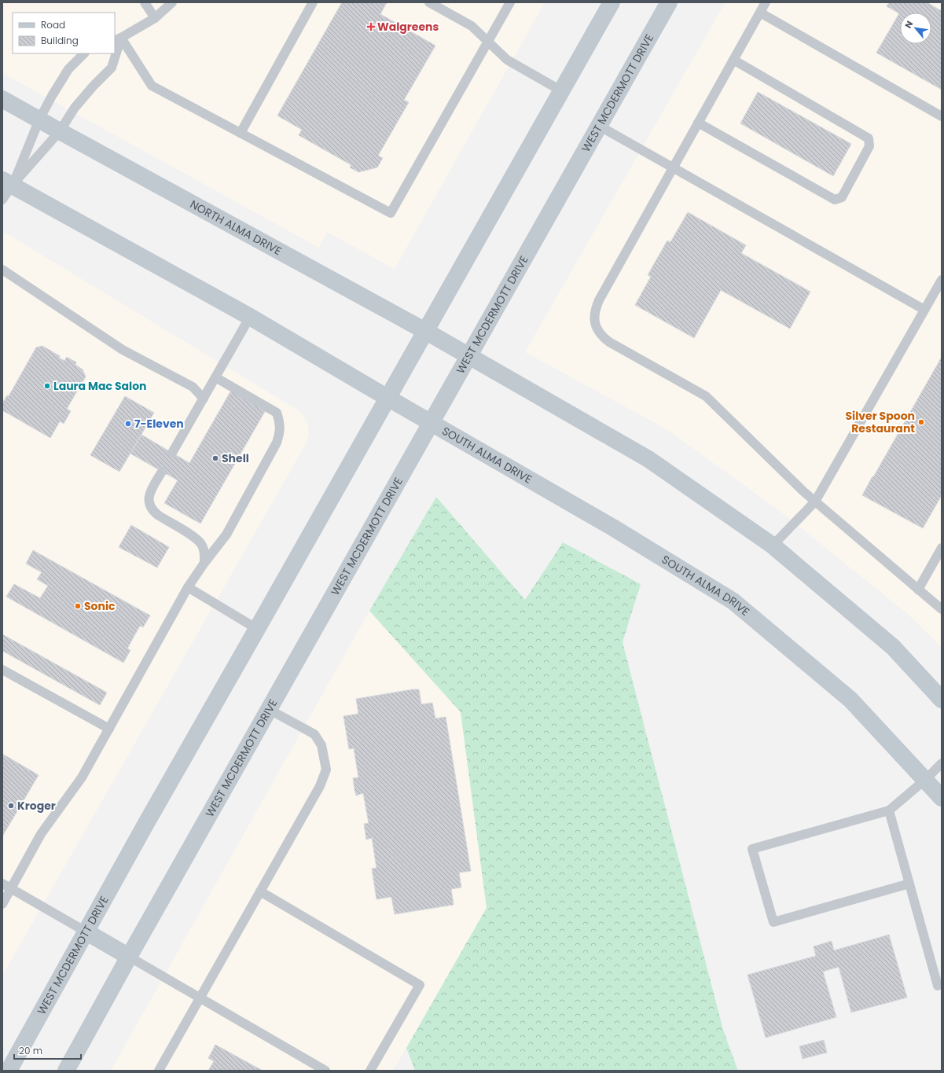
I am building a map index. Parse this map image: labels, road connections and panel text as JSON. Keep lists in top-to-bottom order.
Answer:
{
  "streets": {
    "main road": ["WEST MCDERMOTT DRIVE", "NORTH ALMA DRIVE", "SOUTH ALMA DRIVE"]
  },
  "crossings": [
    ["WEST MCDERMOTT DRIVE", "NORTH ALMA DRIVE"],
    ["WEST MCDERMOTT DRIVE", "SOUTH ALMA DRIVE"]
  ],
  "places": {
    "health": ["Walgreens"],
    "other": [
      "Laura Mac Salon",
      "Silver Spoon Restaurant",
      "7-Eleven",
      "Shell",
      "Sonic",
      "Kroger"
    ]
  },
  "legend": ["Road", "Building"],
  "scale_bar": "20 m",
  "north": "top left"
}
